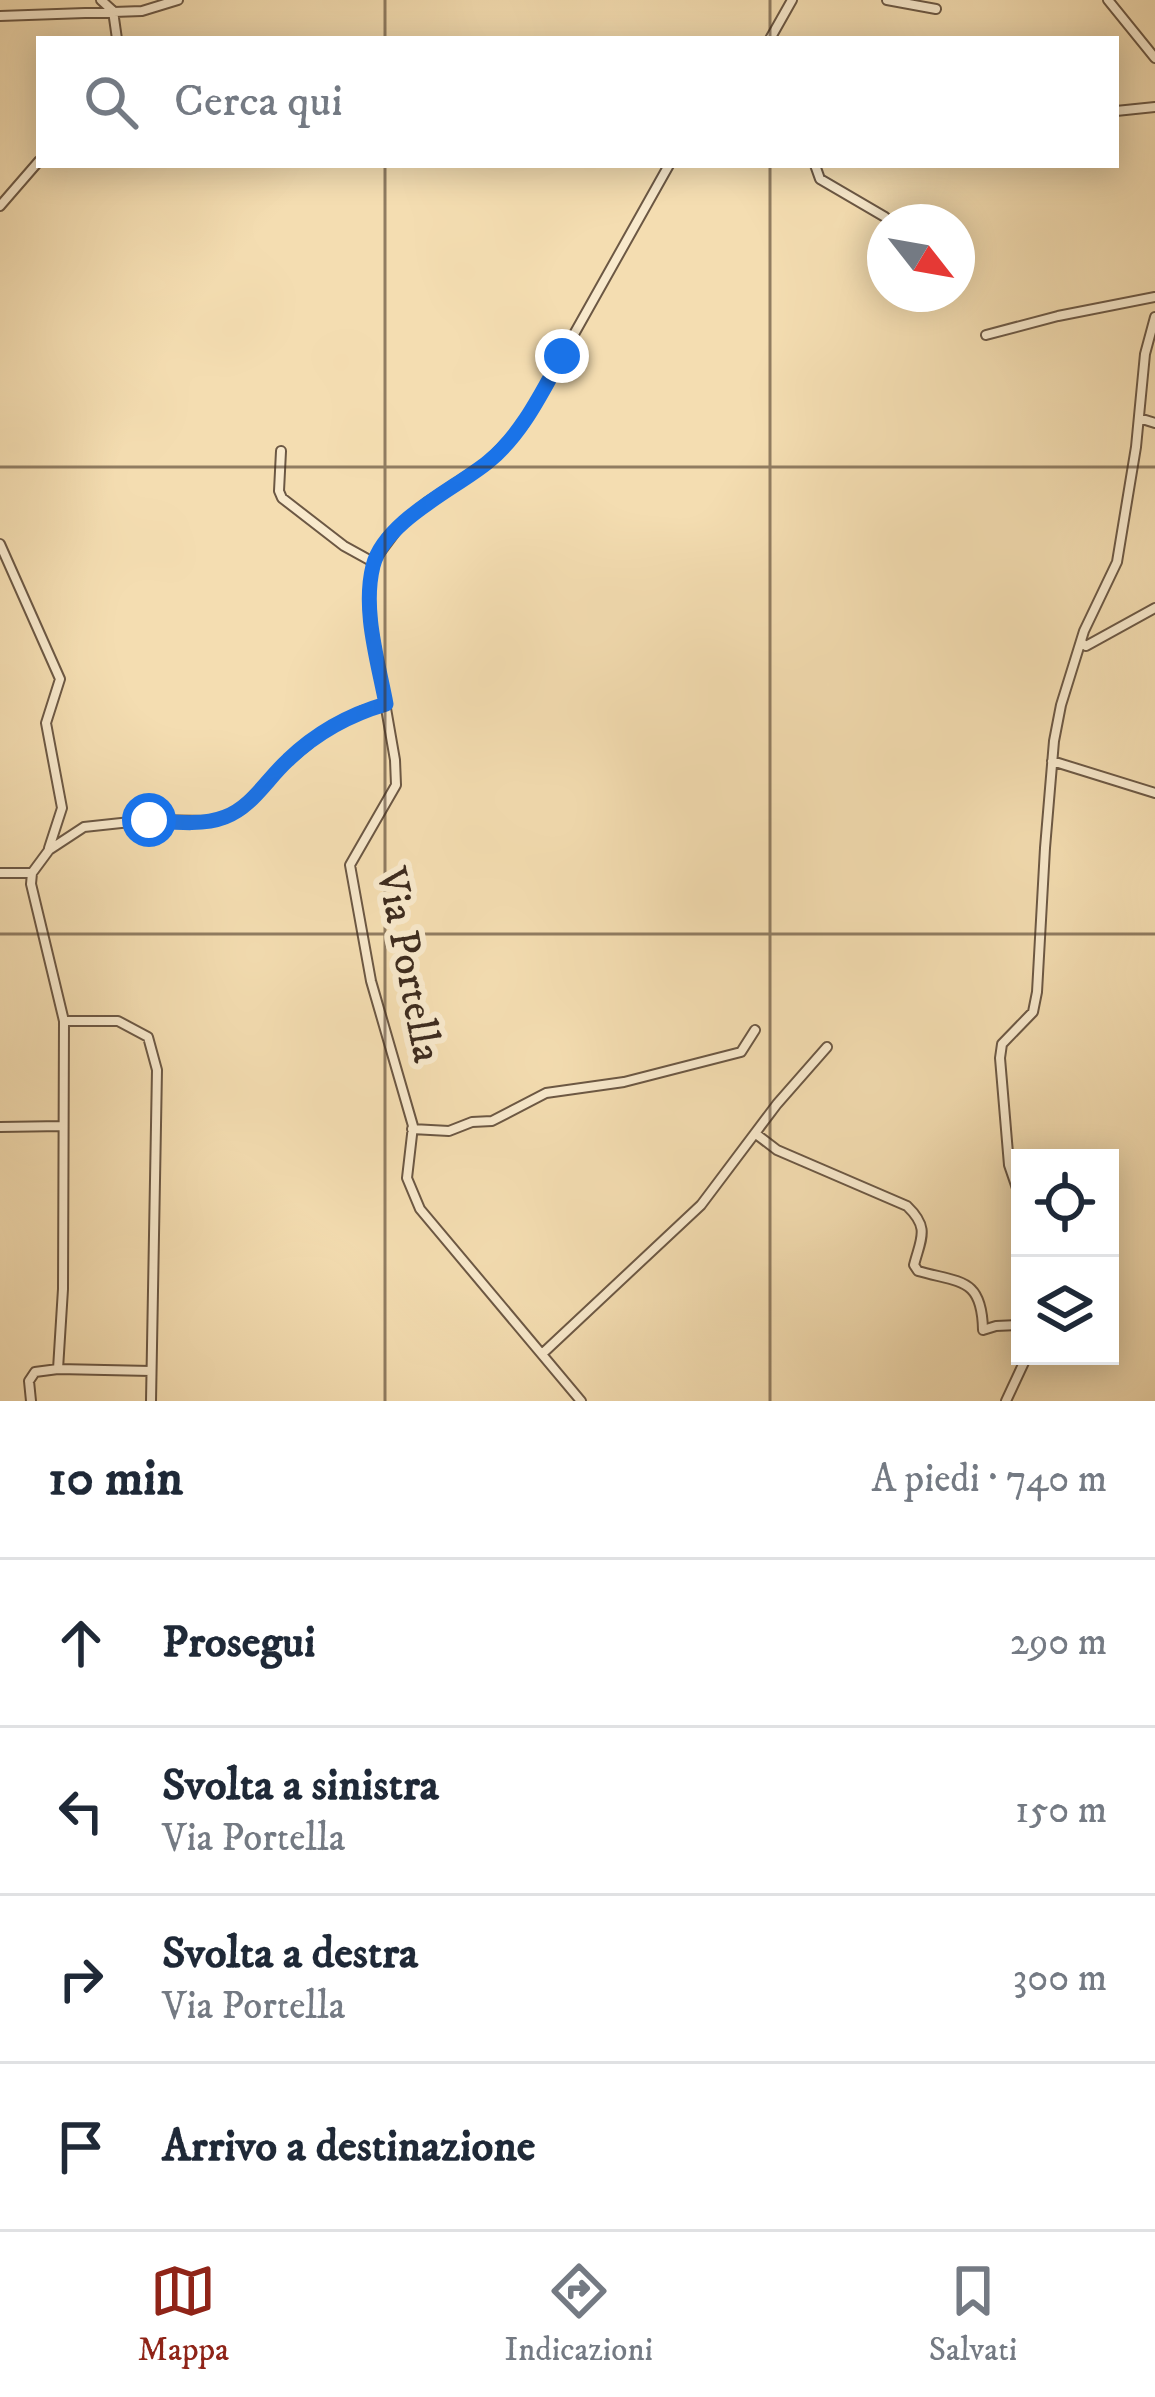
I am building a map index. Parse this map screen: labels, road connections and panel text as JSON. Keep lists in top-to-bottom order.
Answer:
{
  "streets": {
    "street": ["Via Portella"]
  },
  "north": "bottom right",
  "page": {
    "search": "Cerca qui",
    "heading": ["10 min", "A piedi · 740 m"],
    "list": [
      ["Prosegui", "290 m"],
      ["Svolta a sinistra", "Via Portella", "150 m"],
      ["Svolta a destra", "Via Portella", "300 m"],
      "Arrivo a destinazione"
    ],
    "nav": ["Mappa", "Indicazioni", "Salvati"]
  }
}
